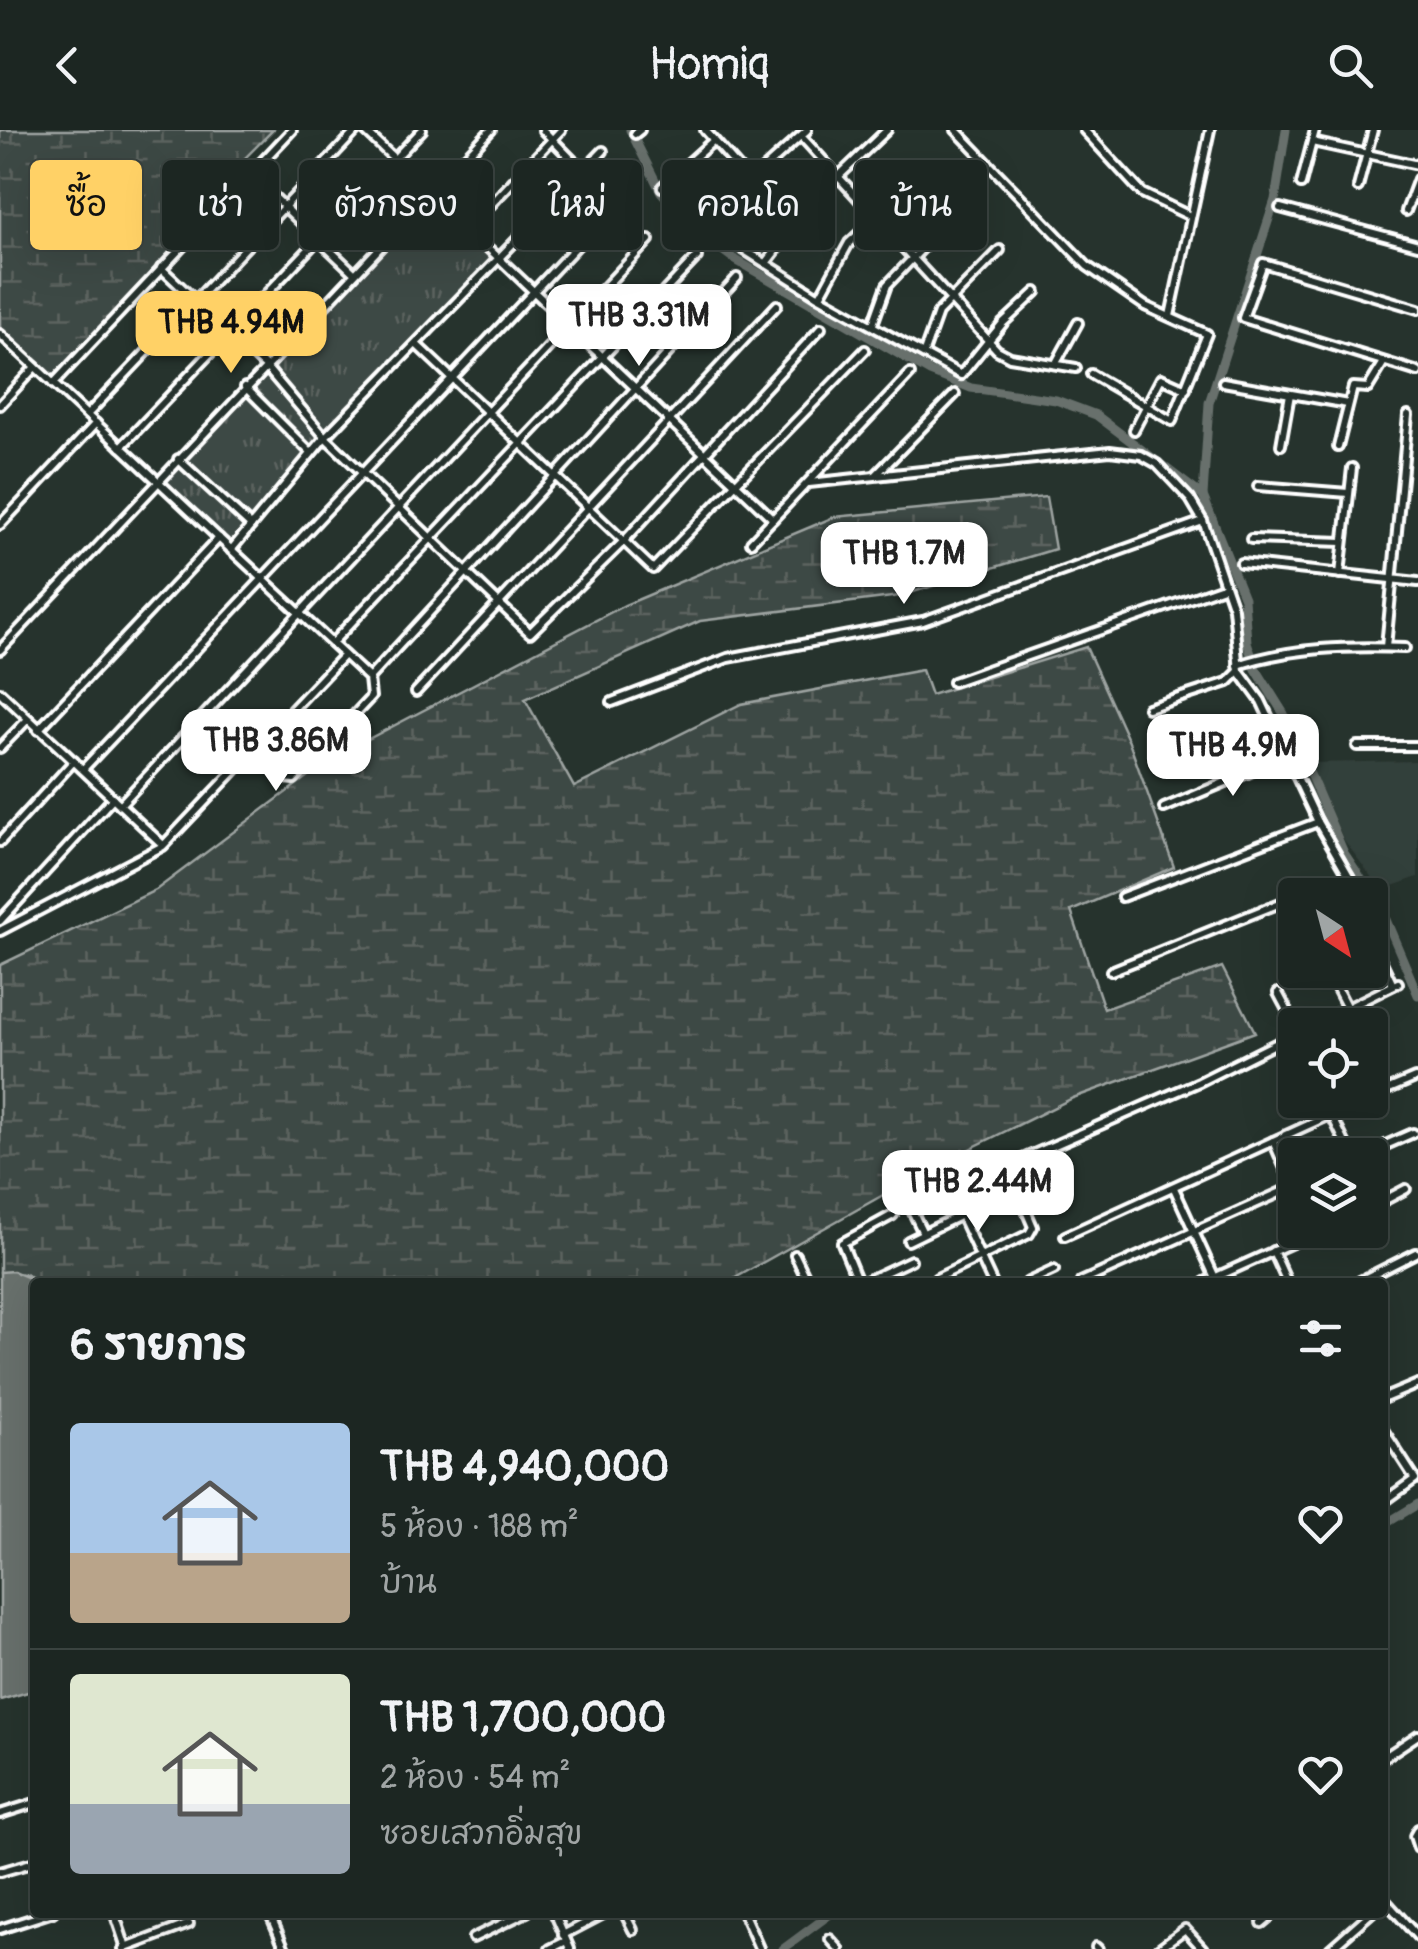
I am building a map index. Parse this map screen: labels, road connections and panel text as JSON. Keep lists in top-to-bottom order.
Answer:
{
  "north": "bottom right",
  "page": {
    "header": "Homiq",
    "chip": [
      "ซื้อ",
      "เช่า",
      "ตัวกรอง",
      "ใหม่",
      "คอนโด",
      "บ้าน"
    ],
    "price": [
      "THB 3.31M",
      "THB 4.94M",
      "THB 1.7M",
      "THB 3.86M",
      "THB 4.9M",
      "THB 2.44M"
    ],
    "heading": "6 รายการ",
    "list": [
      {
        "name": "THB 4,940,000",
        "note": "5 ห้อง · 188 m² · บ้าน"
      },
      {
        "name": "THB 1,700,000",
        "note": "2 ห้อง · 54 m² · ซอยเสวกอิ่มสุข"
      }
    ]
  }
}
